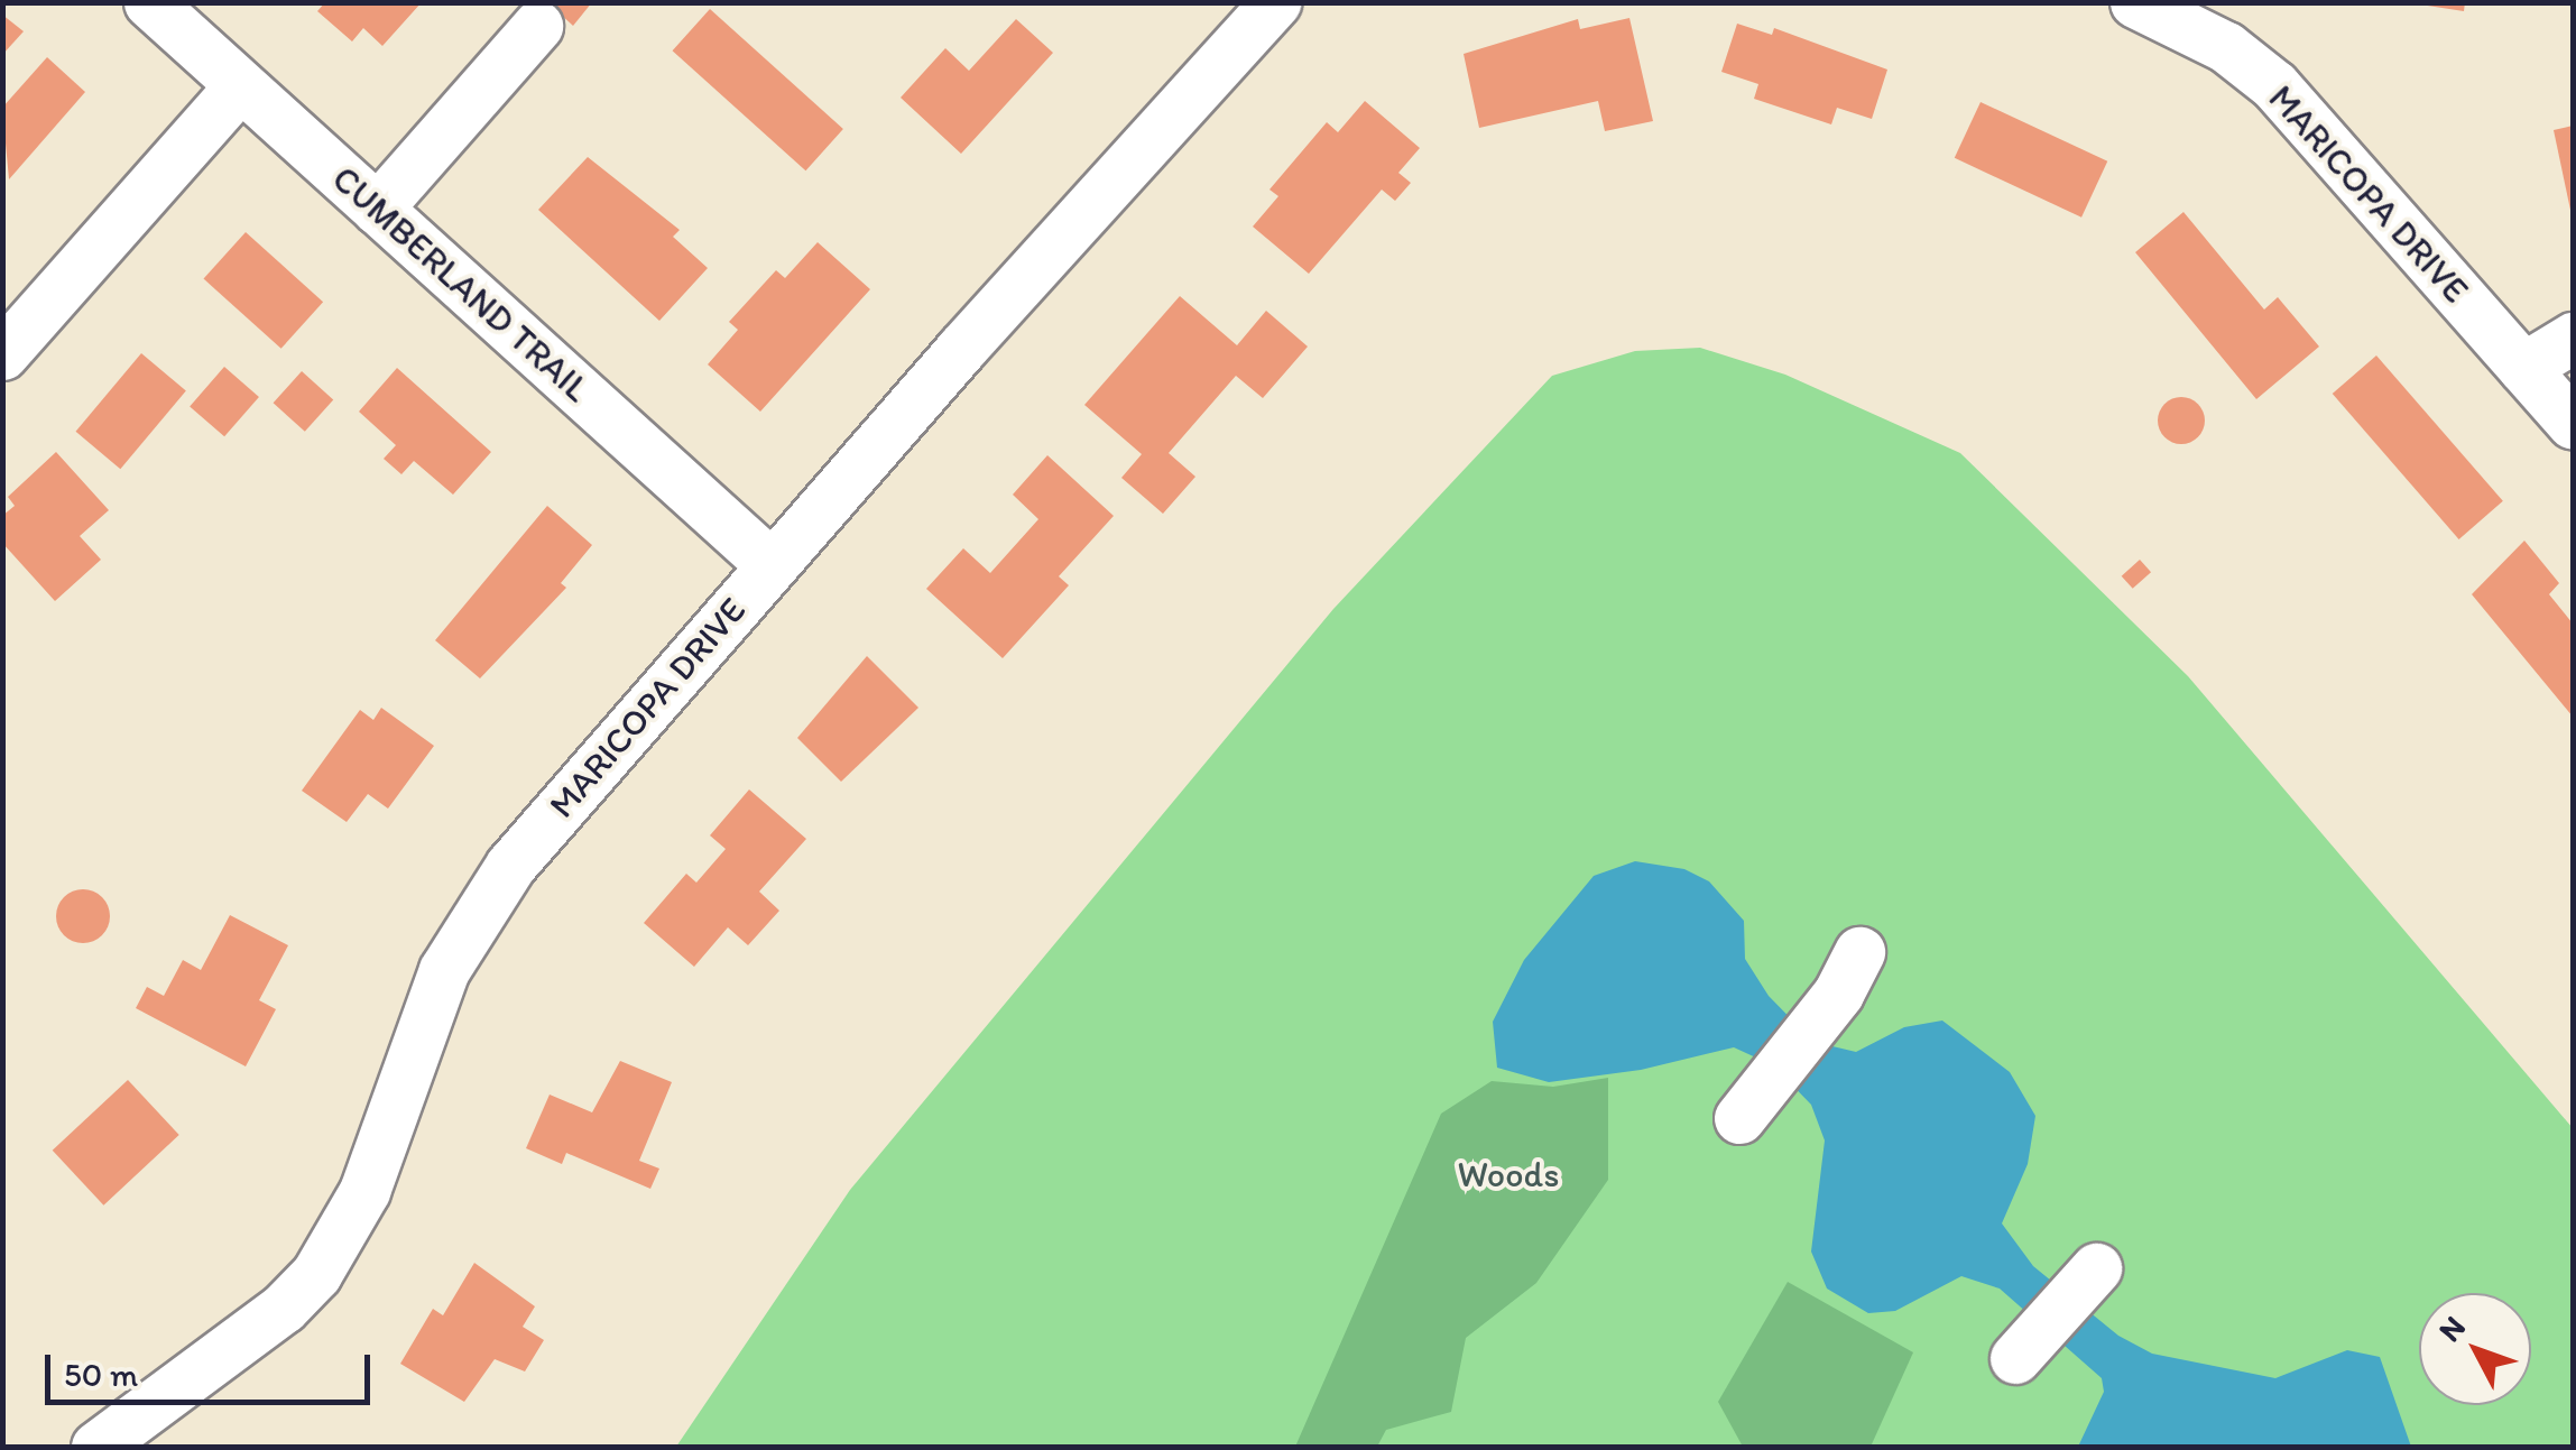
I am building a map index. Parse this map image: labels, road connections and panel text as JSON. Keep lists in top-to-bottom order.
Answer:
{
  "streets": {
    "street": ["MARICOPA DRIVE", "CUMBERLAND TRAIL"]
  },
  "crossings": [
    ["MARICOPA DRIVE", "CUMBERLAND TRAIL"]
  ],
  "parks": ["Woods"],
  "scale_bar": "50 m",
  "north": "top left"
}
